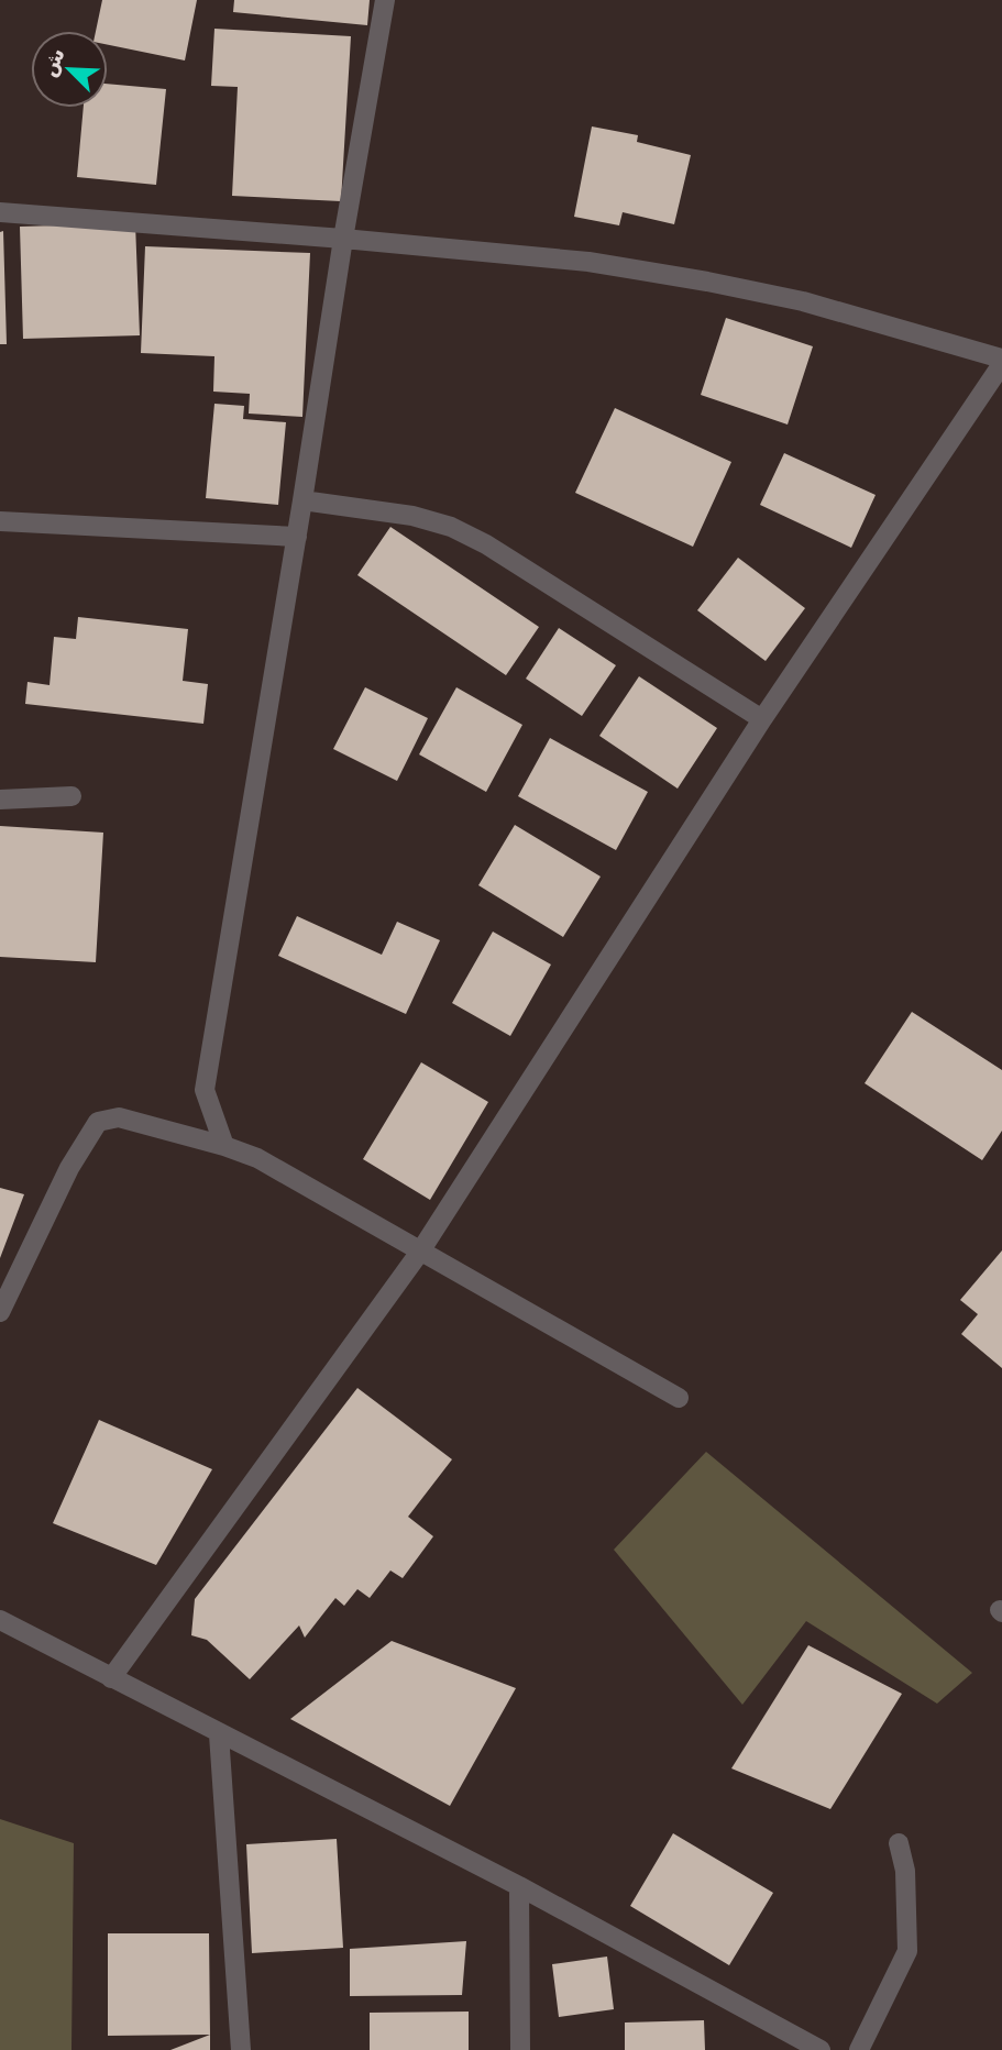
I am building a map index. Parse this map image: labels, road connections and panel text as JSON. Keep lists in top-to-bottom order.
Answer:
{
  "north": "top left"
}
